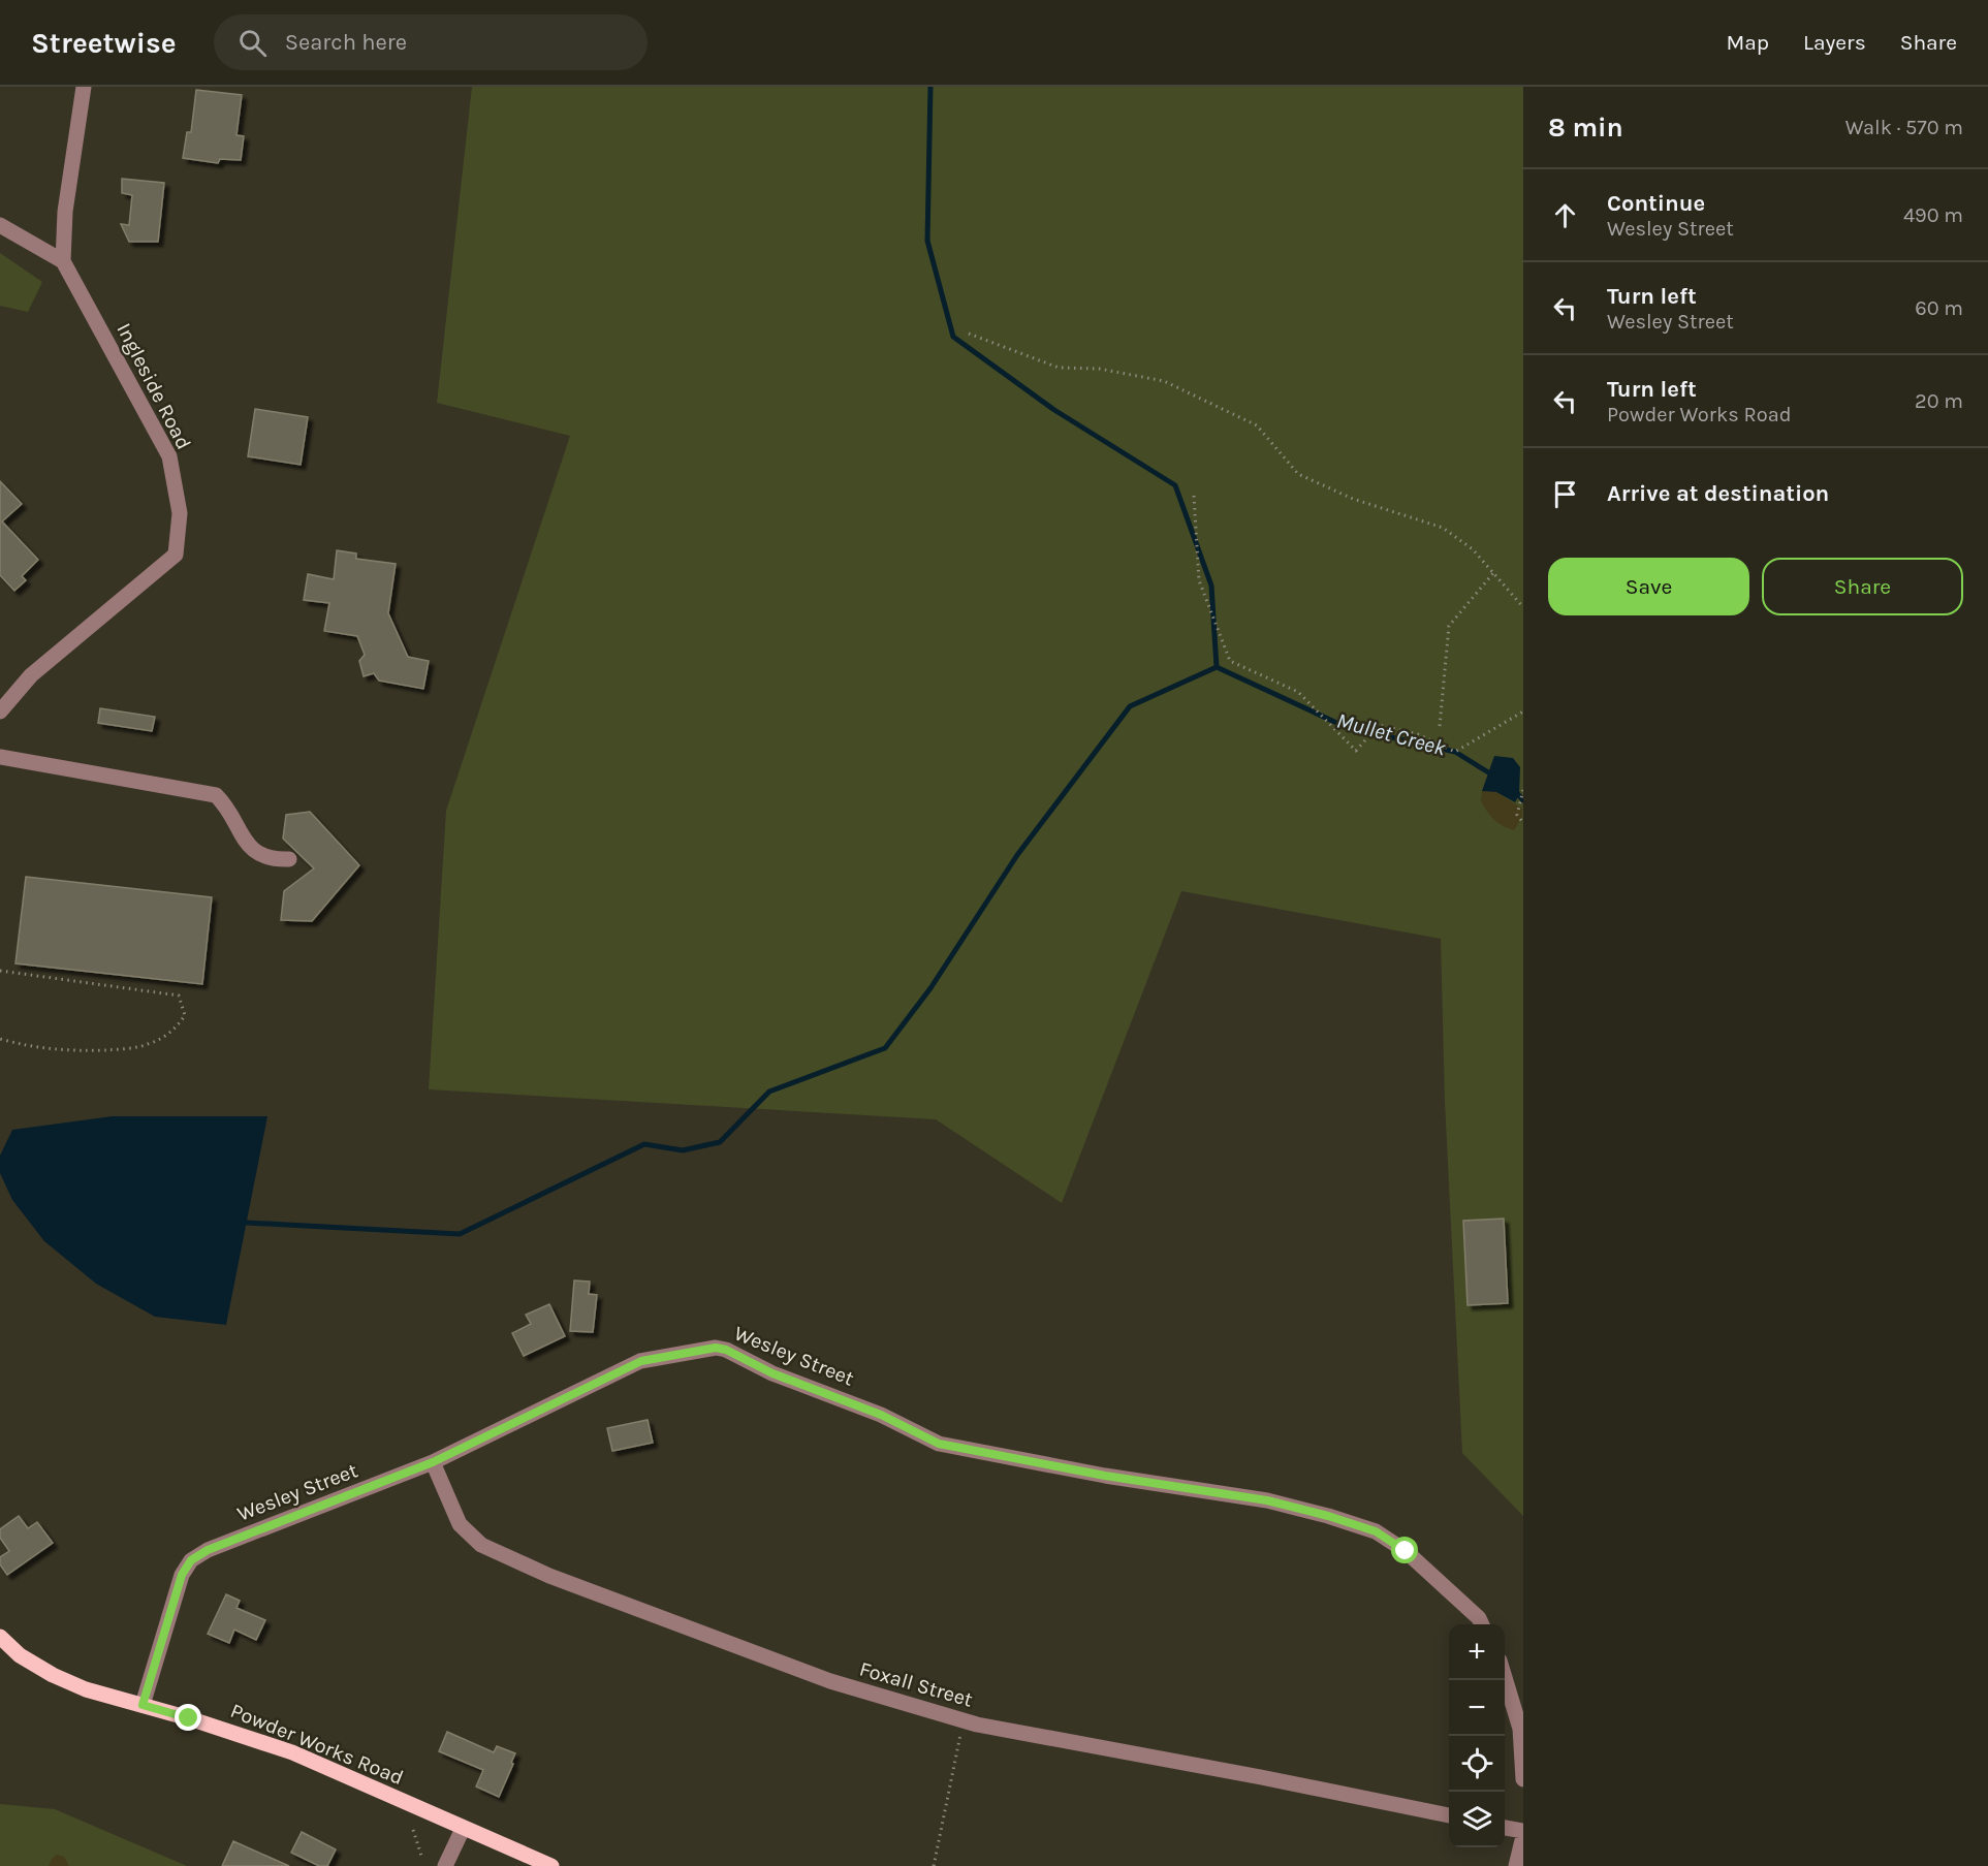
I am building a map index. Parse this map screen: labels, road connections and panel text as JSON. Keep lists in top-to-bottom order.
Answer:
{
  "streets": {
    "main road": ["Powder Works Road"],
    "street": ["Ingleside Road", "Wesley Street", "Foxall Street"]
  },
  "crossings": [
    ["Wesley Street", "Foxall Street"],
    ["Wesley Street", "Powder Works Road"]
  ],
  "water": ["Mullet Creek"],
  "page": {
    "header": "Streetwise",
    "search": "Search here",
    "nav": ["Map", "Layers", "Share"],
    "heading": ["8 min", "Walk · 570 m"],
    "list": [
      ["Continue", "Wesley Street", "490 m"],
      ["Turn left", "Wesley Street", "60 m"],
      ["Turn left", "Powder Works Road", "20 m"],
      "Arrive at destination"
    ],
    "buttons": ["Save", "Share"],
    "map_buttons": ["+", "−"]
  }
}
